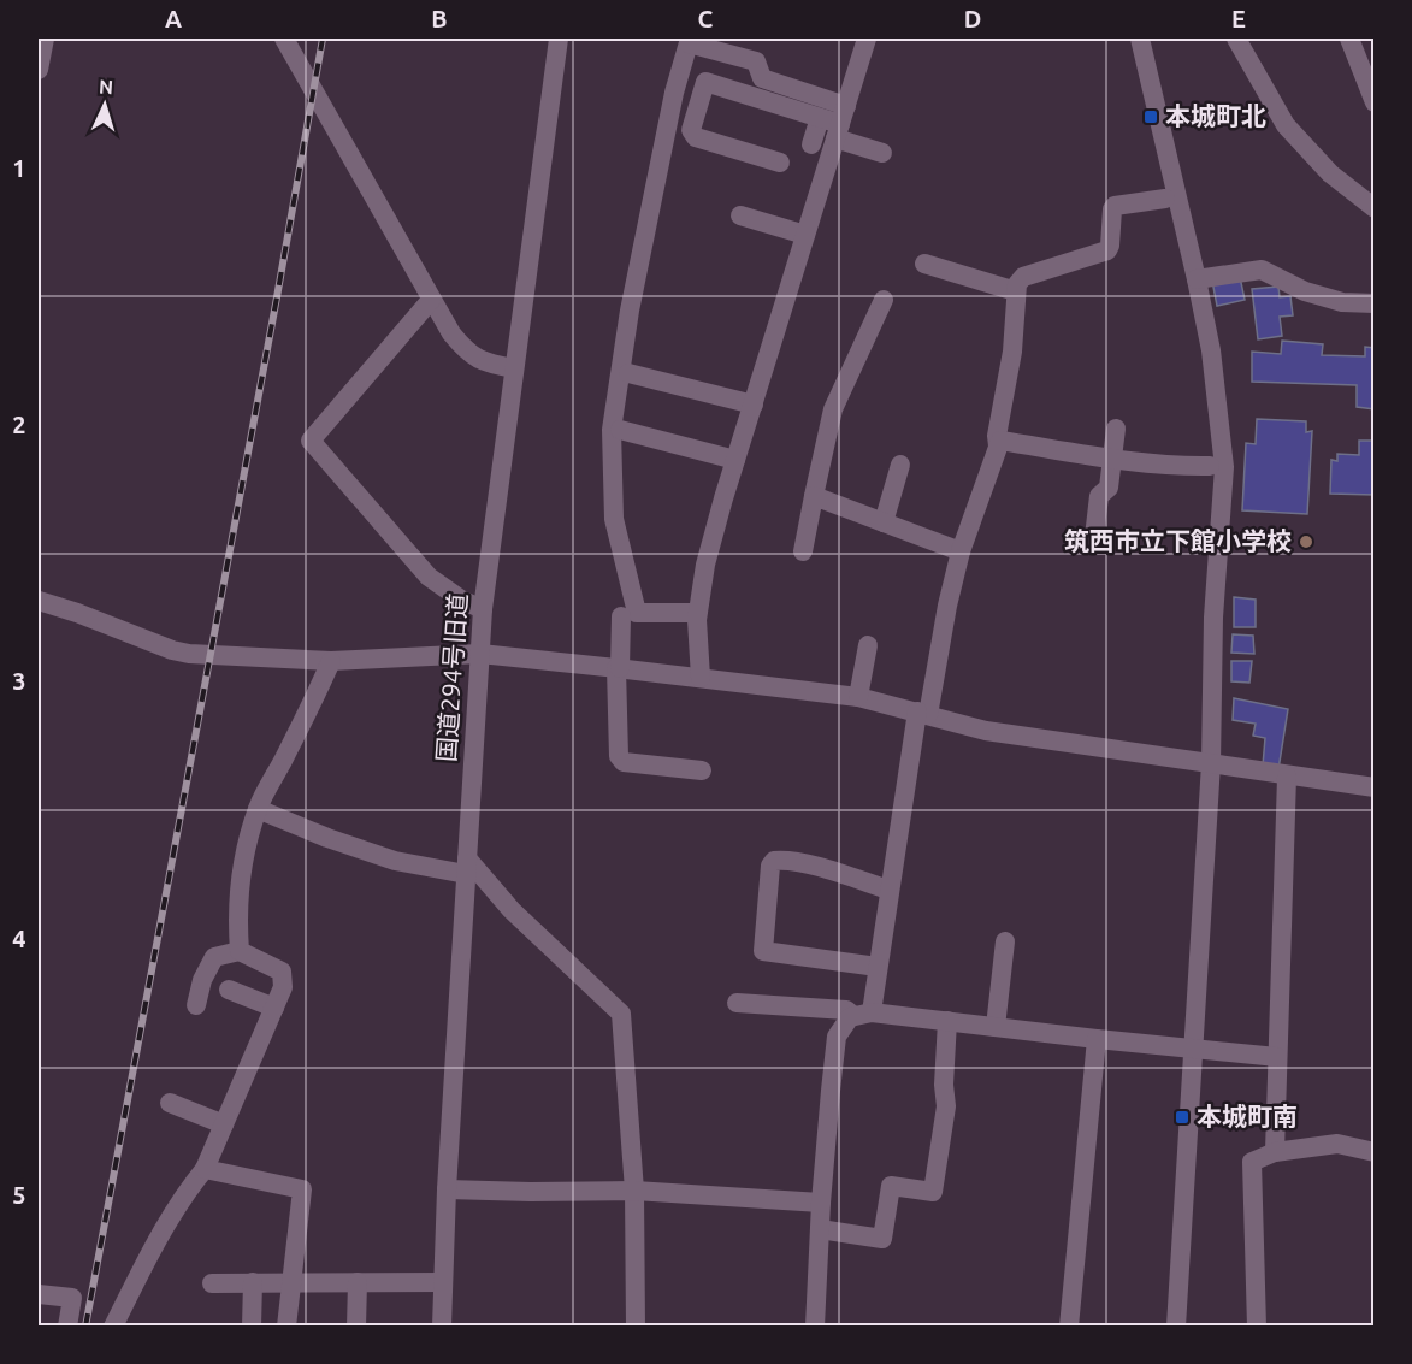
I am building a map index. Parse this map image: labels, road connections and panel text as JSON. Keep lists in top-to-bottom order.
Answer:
{
  "streets": {
    "street": ["国道294号旧道"]
  },
  "places": {
    "transit": ["本城町北", "本城町南"],
    "other": ["筑西市立下館小学校"]
  },
  "north": "top",
  "grid": {
    "columns": [
      "A",
      "B",
      "C",
      "D",
      "E"
    ],
    "rows": [
      "1",
      "2",
      "3",
      "4",
      "5"
    ]
  }
}
